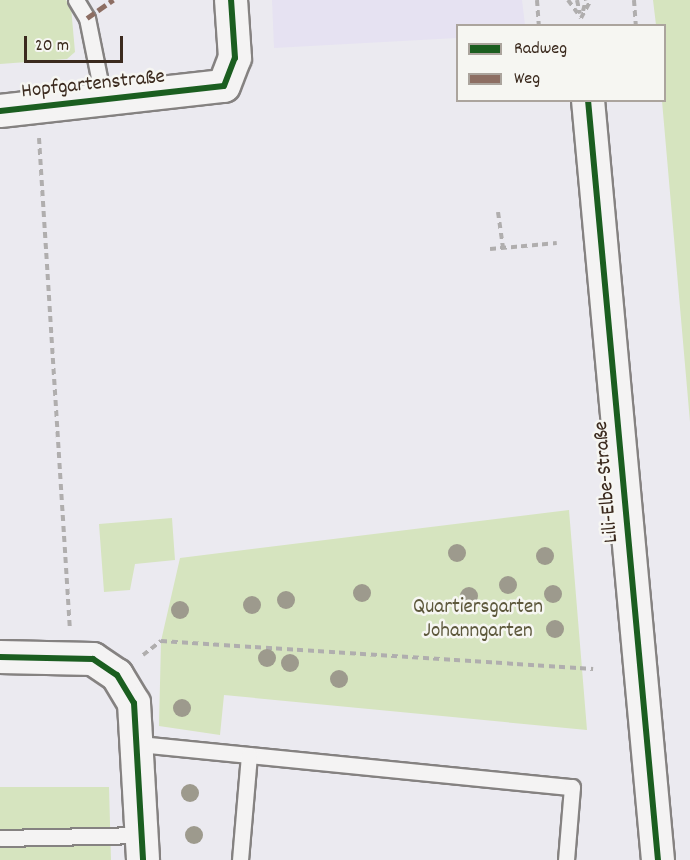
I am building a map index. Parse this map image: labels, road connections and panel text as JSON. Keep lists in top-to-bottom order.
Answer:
{
  "streets": {
    "street": ["Hopfgartenstraße", "Lili-Elbe-Straße"]
  },
  "parks": ["Quartiersgarten Johanngarten"],
  "legend": ["Radweg", "Weg"],
  "scale_bar": "20 m"
}
